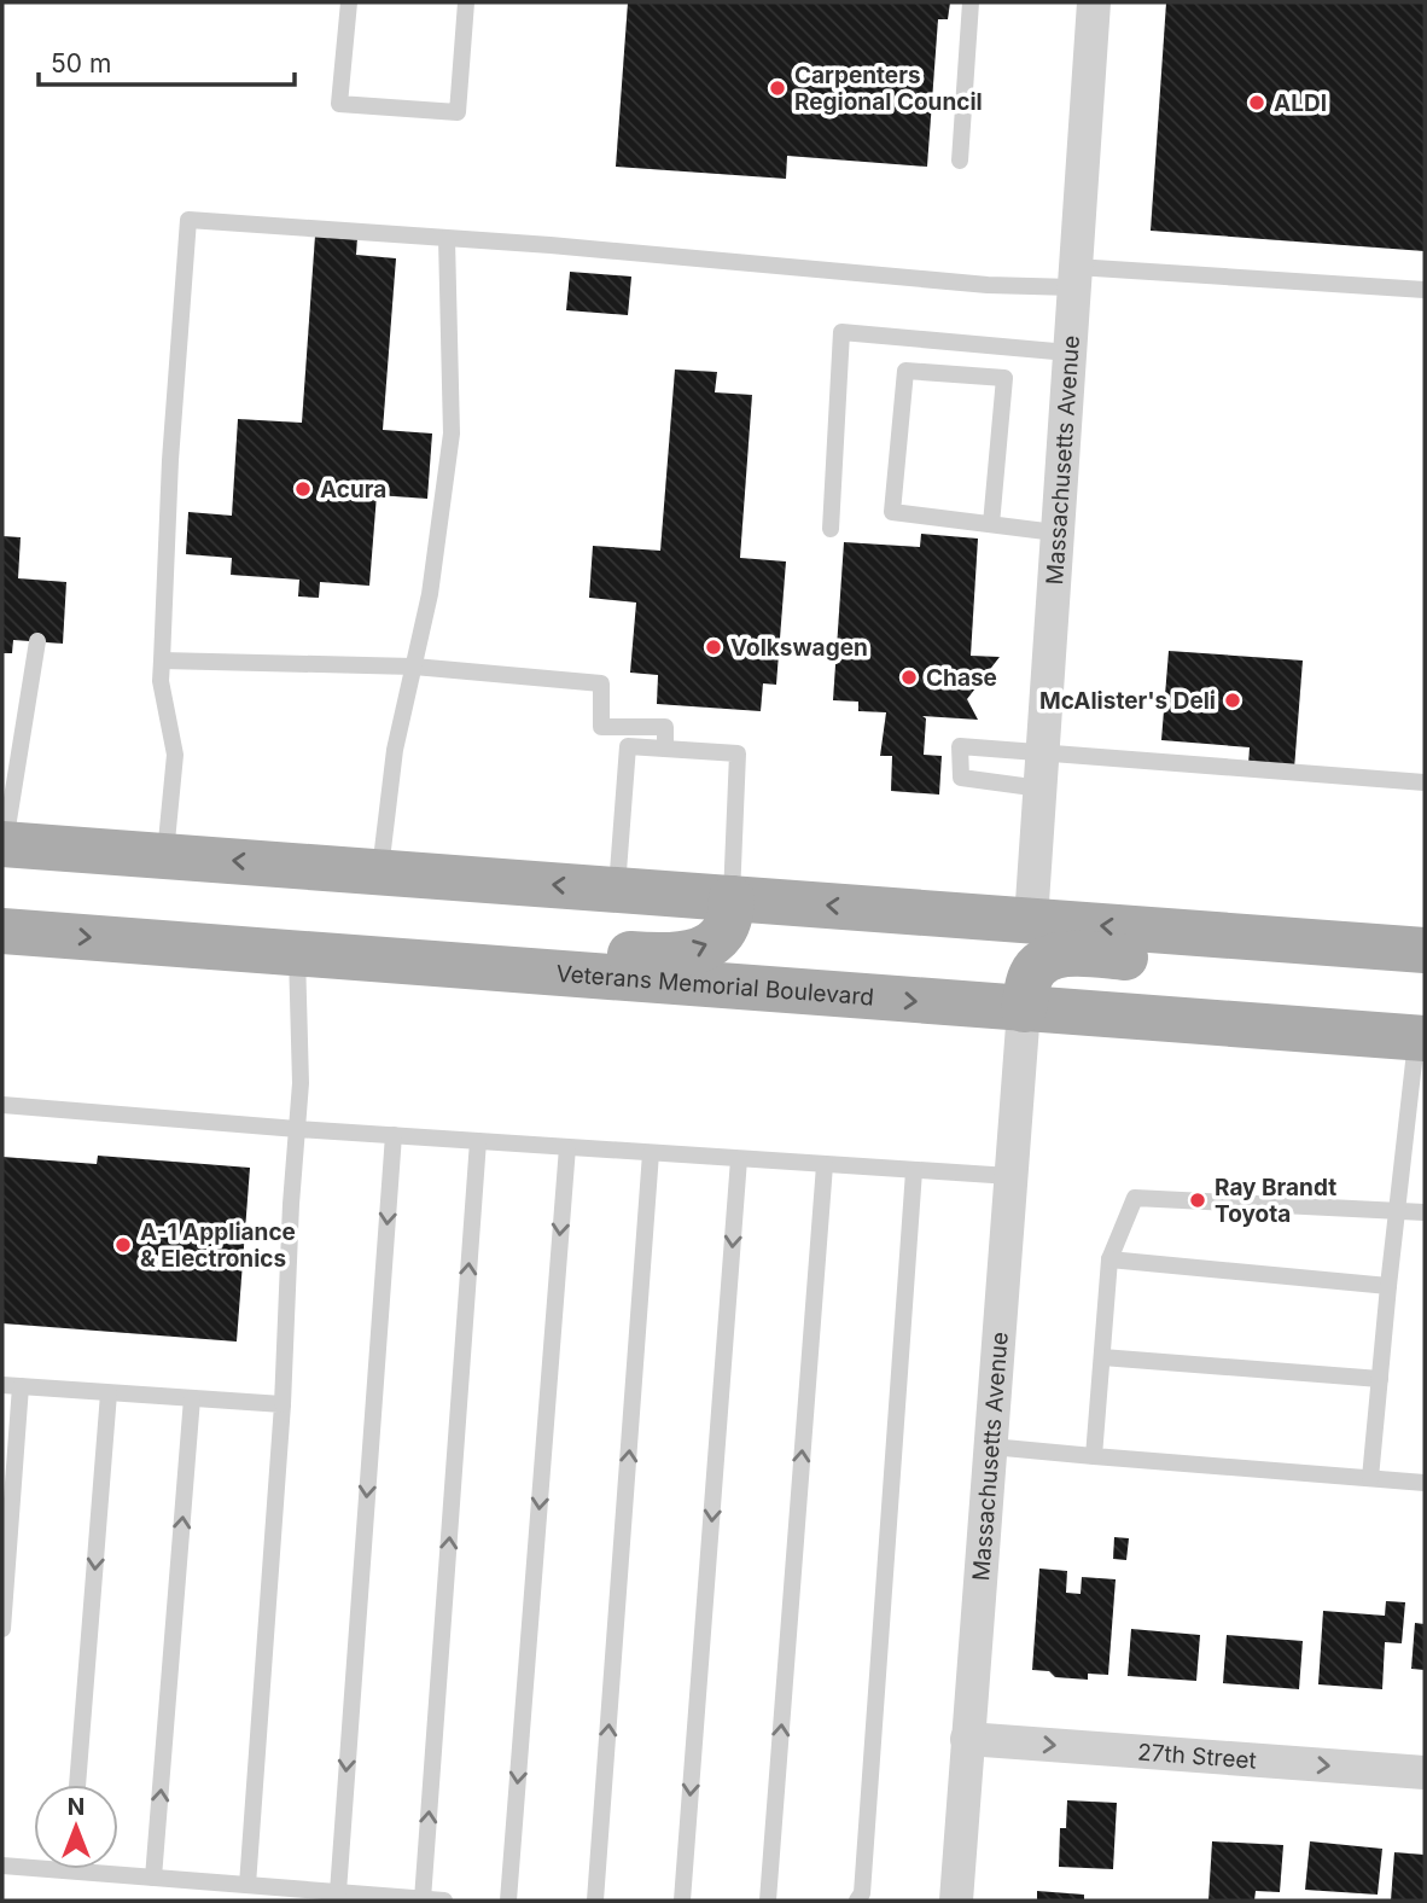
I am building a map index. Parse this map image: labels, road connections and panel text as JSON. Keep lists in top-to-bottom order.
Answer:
{
  "streets": {
    "main road": ["Veterans Memorial Boulevard"],
    "street": ["Massachusetts Avenue", "27th Street"]
  },
  "crossings": [
    ["Massachusetts Avenue", "Veterans Memorial Boulevard"],
    ["Massachusetts Avenue", "27th Street"]
  ],
  "one_way": ["27th Street"],
  "places": [
    "Carpenters Regional Council",
    "ALDI",
    "Acura",
    "Volkswagen",
    "Chase",
    "McAlister's Deli",
    "Ray Brandt Toyota",
    "A-1 Appliance & Electronics"
  ],
  "scale_bar": "50 m",
  "north": "top"
}
